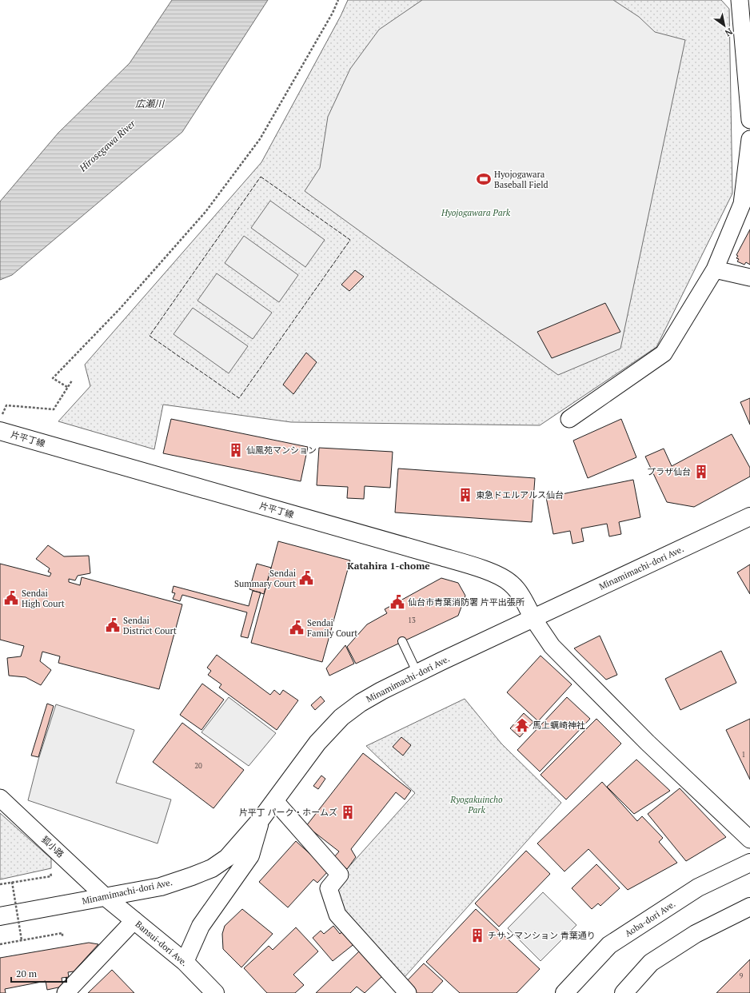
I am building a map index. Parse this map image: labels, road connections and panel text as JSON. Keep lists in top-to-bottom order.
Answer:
{
  "streets": {
    "street": [
      "片平丁線",
      "Minamimachi-dori Ave.",
      "狐小路",
      "Aoba-dori Ave.",
      "Bansui-dori Ave."
    ]
  },
  "crossings": [
    ["片平丁線", "Minamimachi-dori Ave."],
    ["Minamimachi-dori Ave.", "狐小路"],
    ["Minamimachi-dori Ave.", "Bansui-dori Ave."],
    ["狐小路", "Bansui-dori Ave."]
  ],
  "districts": ["Katahira 1-chome"],
  "water": ["広瀬川", "Hirosegawa River"],
  "parks": ["Hyojogawara Park", "Ryogakuincho Park"],
  "places": {
    "sports": ["Hyojogawara Baseball Field"],
    "building": [
      "仙鳳苑マンション",
      "プラザ仙台",
      "東急ドエルアルス仙台",
      "片平丁 パーク・ホームズ",
      "チサンマンション 青葉通り"
    ],
    "public building": [
      "Sendai Summary Court",
      "Sendai High Court",
      "仙台市青葉消防署 片平出張所",
      "Sendai District Court",
      "Sendai Family Court"
    ],
    "temple": ["馬上蠣崎神社"]
  },
  "house_numbers": [
    "13",
    "1",
    "20",
    "9"
  ],
  "scale_bar": "20 m",
  "north": "bottom right"
}
